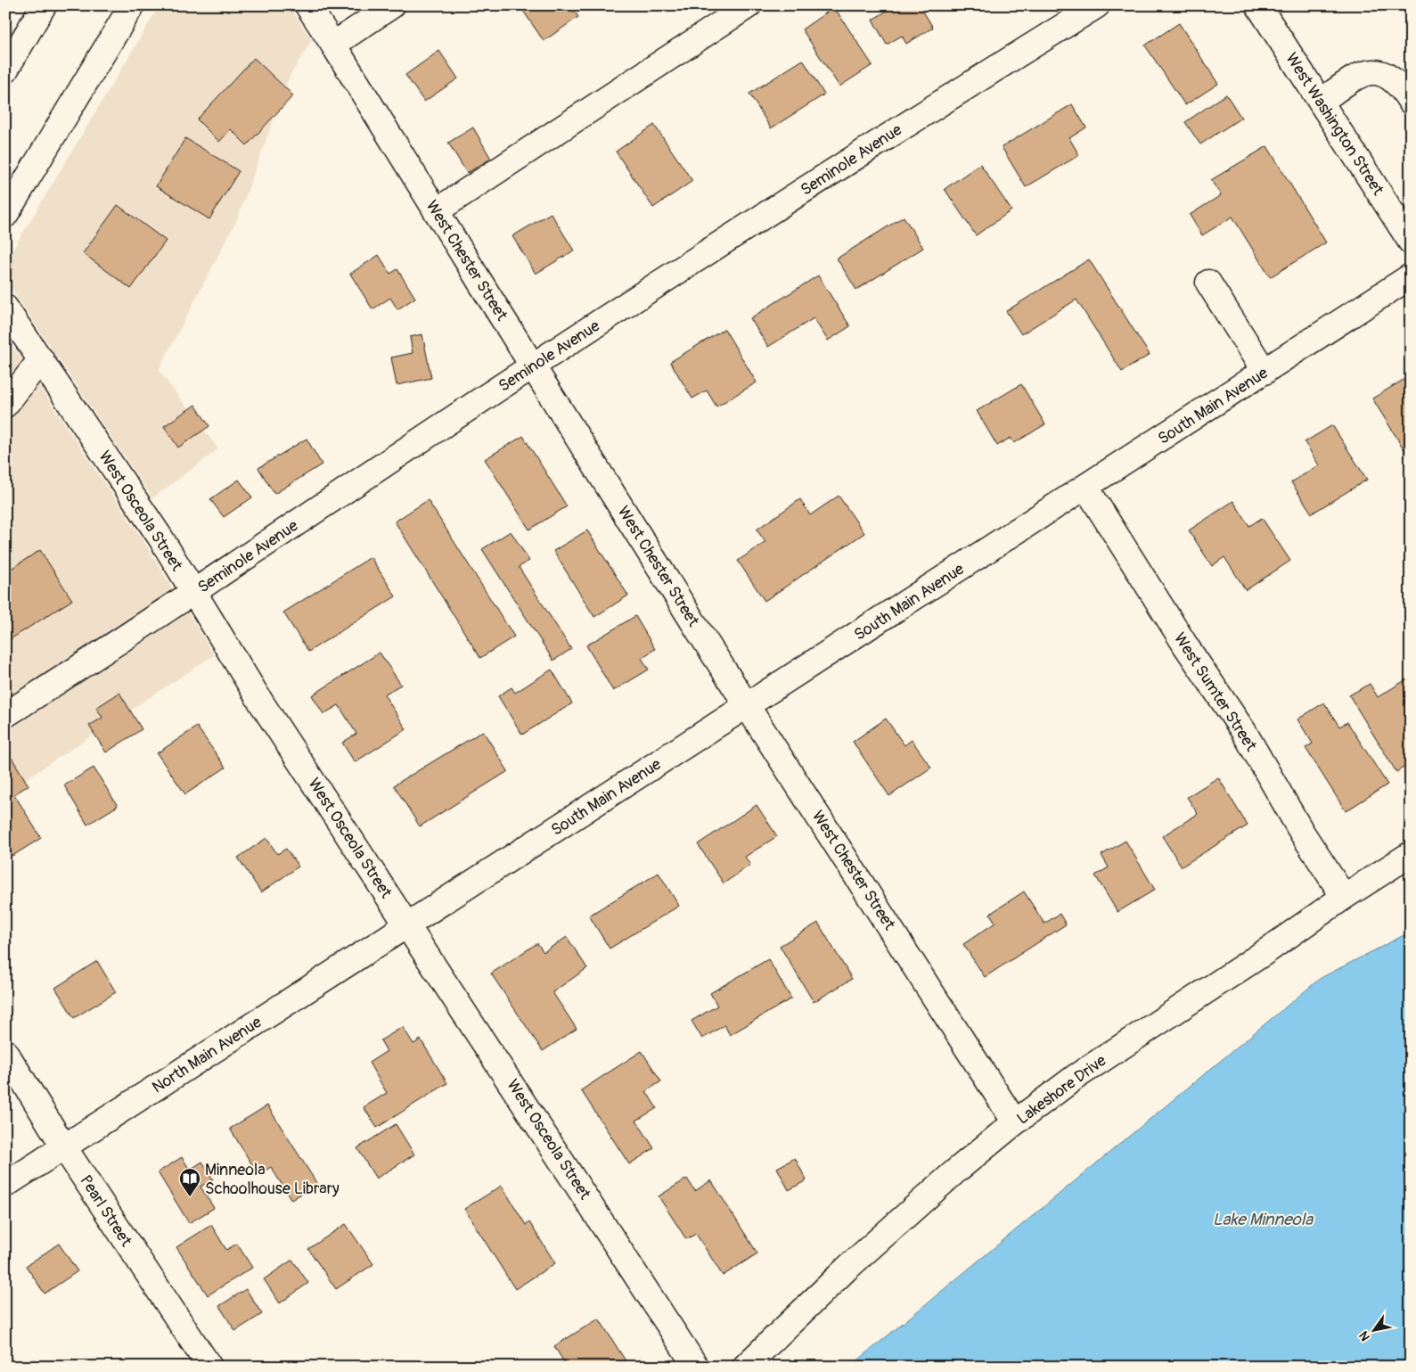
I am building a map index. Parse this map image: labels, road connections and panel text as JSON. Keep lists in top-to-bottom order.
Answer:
{
  "streets": {
    "main road": [
      "West Washington Street",
      "Seminole Avenue",
      "West Chester Street",
      "South Main Avenue",
      "West Osceola Street",
      "West Sumter Street",
      "North Main Avenue",
      "Lakeshore Drive",
      "Pearl Street"
    ]
  },
  "crossings": [
    ["Seminole Avenue", "West Chester Street"],
    ["Seminole Avenue", "West Osceola Street"],
    ["West Chester Street", "South Main Avenue"],
    ["West Chester Street", "Lakeshore Drive"],
    ["South Main Avenue", "West Osceola Street"],
    ["South Main Avenue", "West Sumter Street"],
    ["South Main Avenue", "North Main Avenue"],
    ["West Osceola Street", "North Main Avenue"],
    ["West Sumter Street", "Lakeshore Drive"],
    ["North Main Avenue", "Pearl Street"]
  ],
  "water": ["Lake Minneola"],
  "places": {
    "library": ["Minneola Schoolhouse Library"]
  },
  "north": "bottom left"
}
